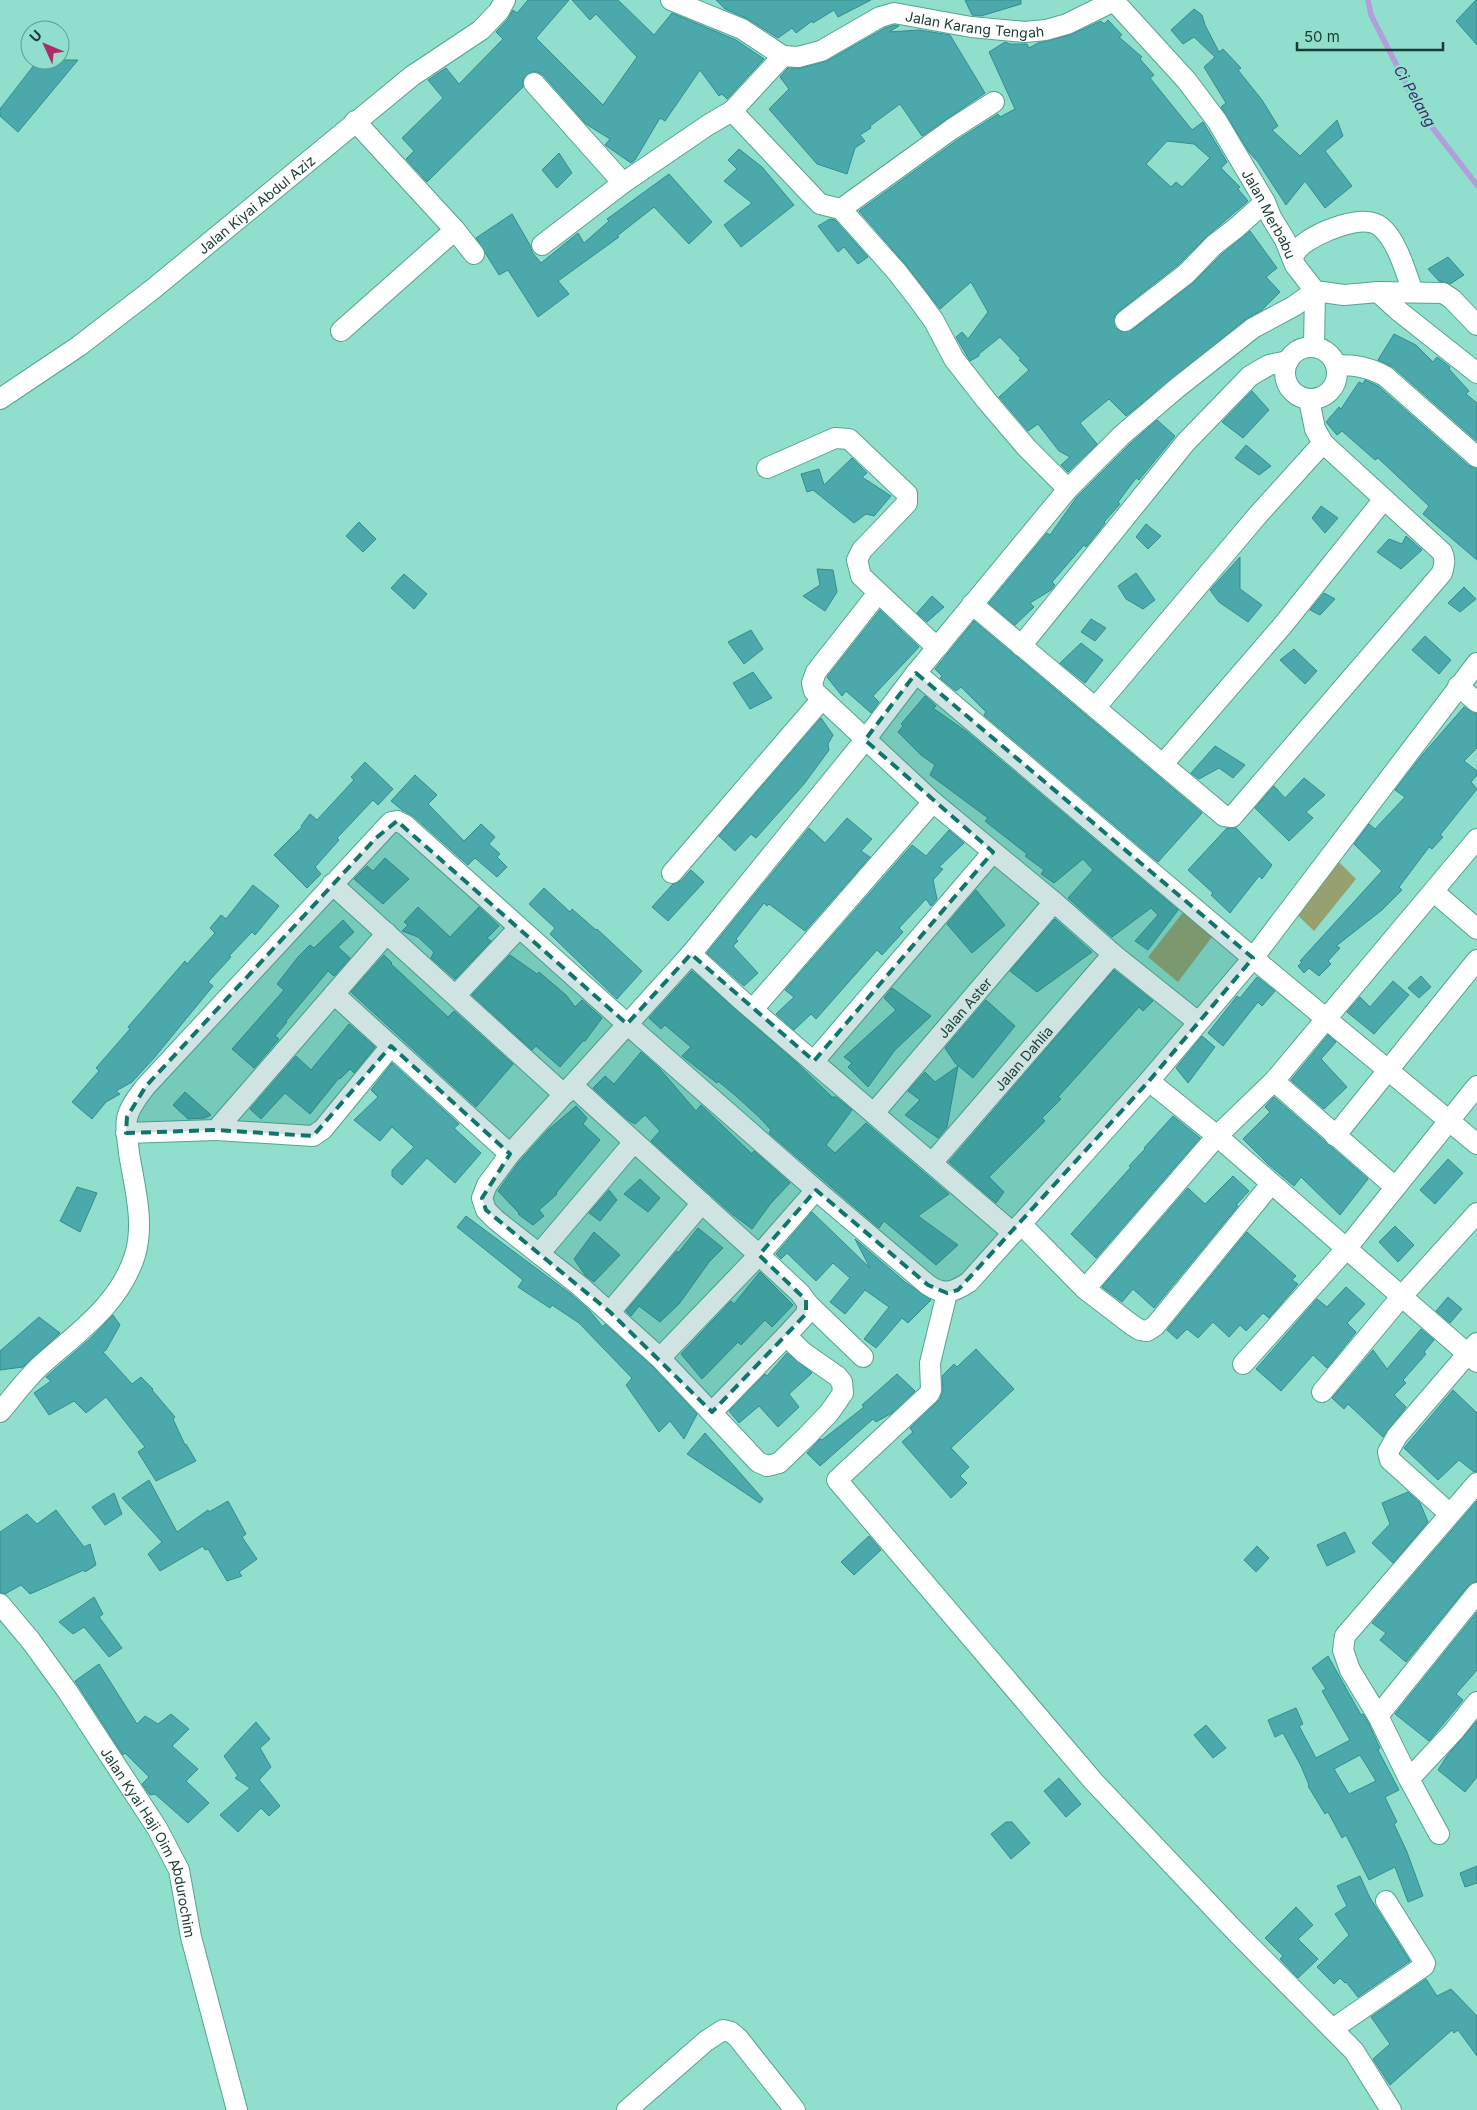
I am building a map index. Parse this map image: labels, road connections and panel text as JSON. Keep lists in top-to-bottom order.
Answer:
{
  "streets": {
    "street": [
      "Jalan Karang Tengah",
      "Jalan Kiyai Abdul Aziz",
      "Jalan Merbabu",
      "Jalan Aster",
      "Jalan Dahlia",
      "Jalan Kyai Haji Oim Abdurochim"
    ]
  },
  "crossings": [
    ["Jalan Karang Tengah", "Jalan Merbabu"]
  ],
  "water": ["Ci Pelang"],
  "scale_bar": "50 m",
  "north": "top left"
}
